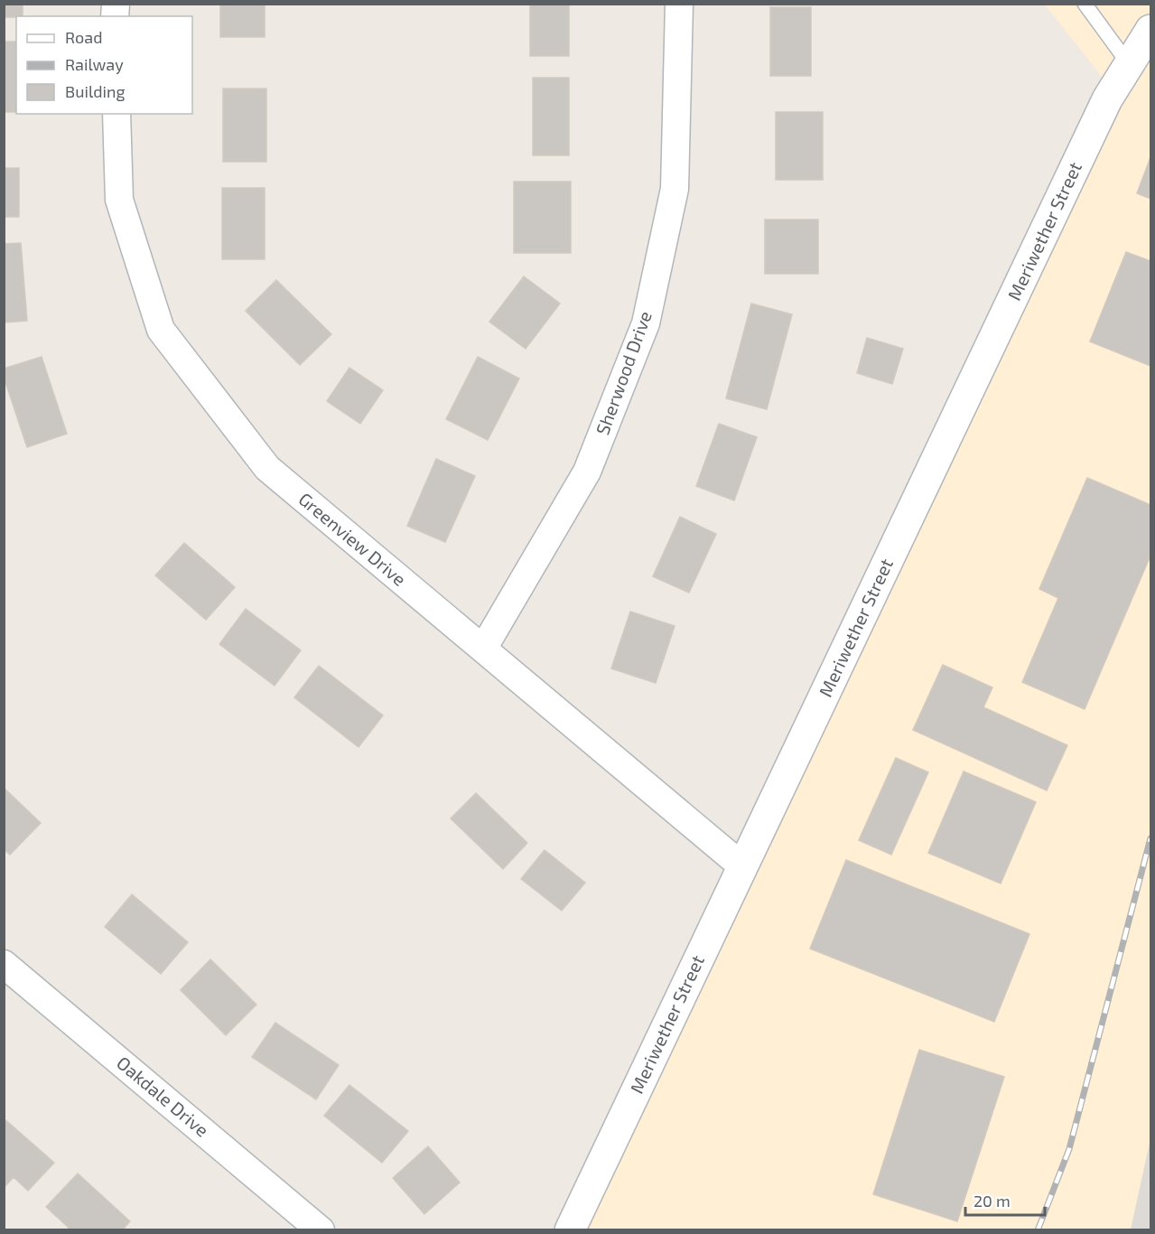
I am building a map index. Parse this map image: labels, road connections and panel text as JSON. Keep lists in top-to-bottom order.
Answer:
{
  "streets": {
    "street": [
      "Meriwether Street",
      "Sherwood Drive",
      "Greenview Drive",
      "Oakdale Drive"
    ]
  },
  "crossings": [
    ["Meriwether Street", "Greenview Drive"],
    ["Sherwood Drive", "Greenview Drive"]
  ],
  "legend": ["Road", "Railway", "Building"],
  "scale_bar": "20 m"
}
